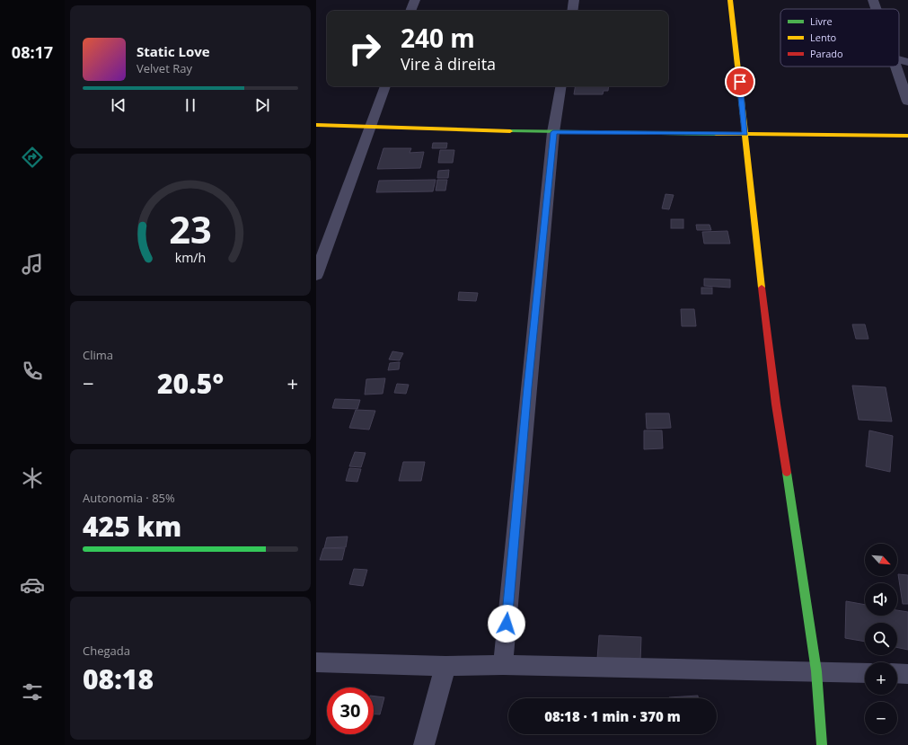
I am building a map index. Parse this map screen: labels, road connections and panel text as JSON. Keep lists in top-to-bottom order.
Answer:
{
  "legend": ["Livre", "Lento", "Parado"],
  "north": "bottom right",
  "page": {
    "tabs": "08:17",
    "turn": ["240 m", "Vire à direita"],
    "song": ["Static Love", "Velvet Ray"],
    "tile": [
      "Clima",
      ["Autonomia · 85%", "425 km"],
      ["Chegada", "08:18"]
    ],
    "heat": ["−", "20.5°", "+"],
    "map_buttons": ["+", "−"],
    "limit": "30",
    "trip": "08:18 · 1 min · 370 m",
    "gauge": ["23", "km/h"]
  }
}
